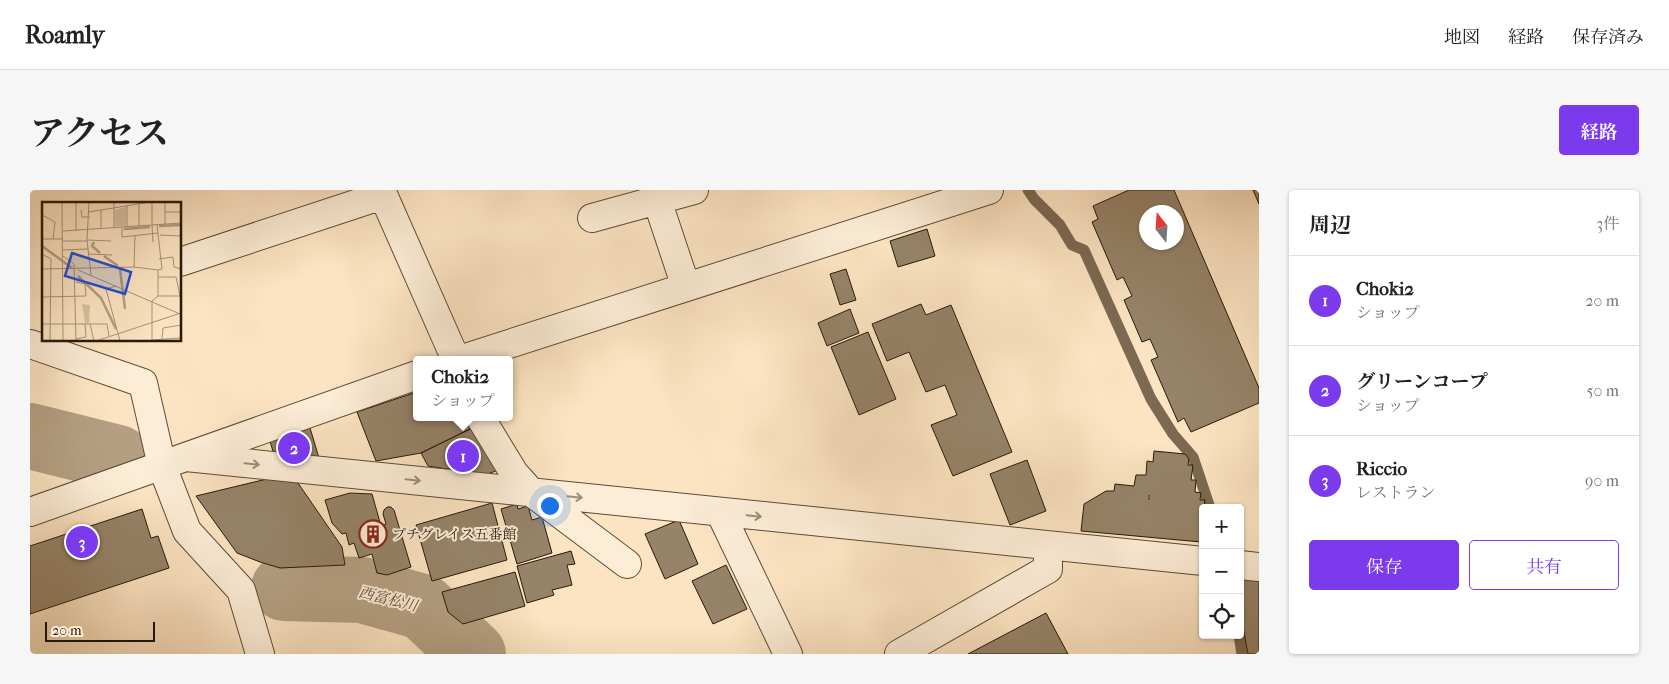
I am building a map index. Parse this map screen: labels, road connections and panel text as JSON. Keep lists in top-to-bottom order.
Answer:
{
  "water": ["西富松川"],
  "places": {
    "building": ["プチグレイス五番館"]
  },
  "house_numbers": ["1"],
  "scale_bar": "20 m",
  "north": "top",
  "page": {
    "header": "Roamly",
    "nav": ["地図", "経路", "保存済み"],
    "title": "アクセス",
    "buttons": [
      "経路",
      ["保存", "共有"]
    ],
    "heading": ["周辺", "3件"],
    "list": [
      {
        "mark": "1",
        "name": "Choki2",
        "note": "ショップ",
        "value": "20 m"
      },
      {
        "mark": "2",
        "name": "グリーンコープ",
        "note": "ショップ",
        "value": "50 m"
      },
      {
        "mark": "3",
        "name": "Riccio",
        "note": "レストラン",
        "value": "90 m"
      }
    ],
    "popup": ["Choki2", "ショップ"],
    "pins": ["2", "1", "3"],
    "map_buttons": ["+", "−"],
    "scale": "20 m"
  }
}
